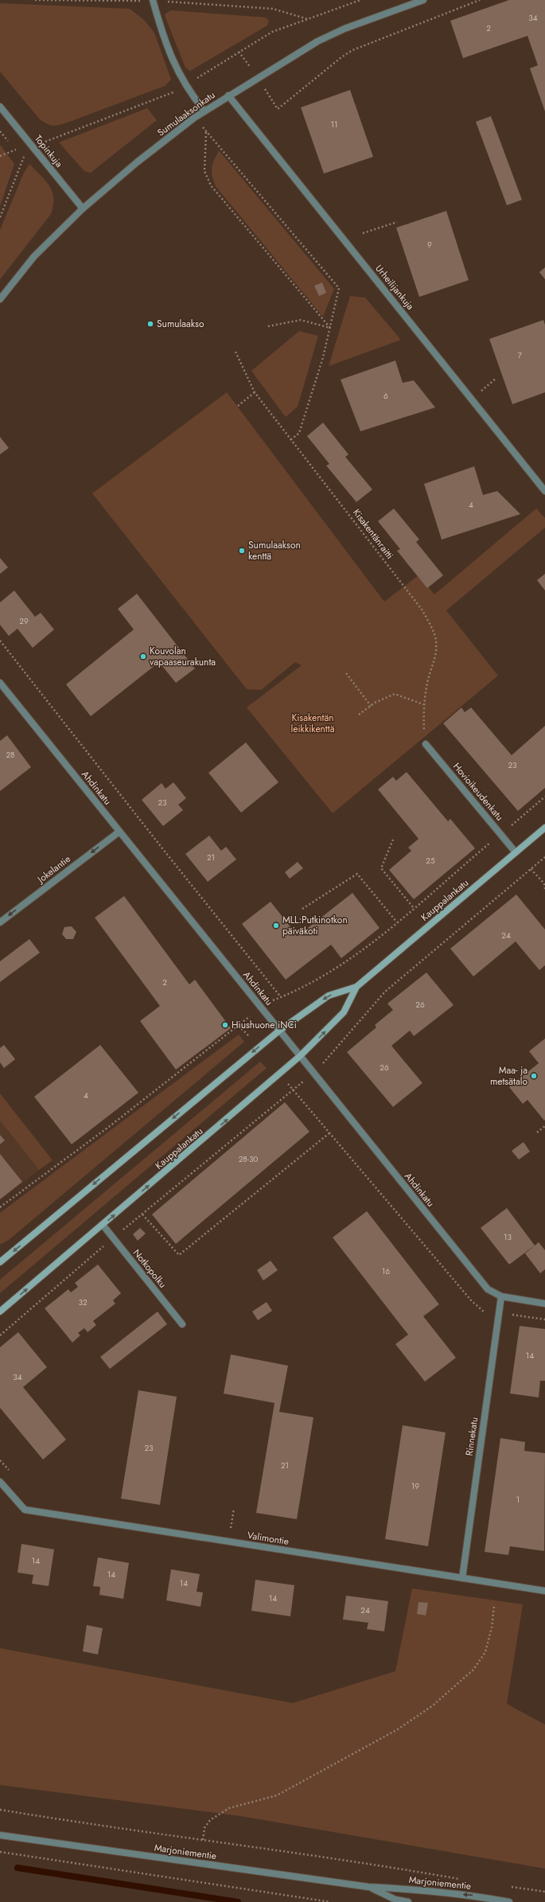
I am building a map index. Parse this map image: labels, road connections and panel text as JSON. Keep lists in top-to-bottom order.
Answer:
{
  "streets": {
    "main road": ["Kauppalankatu"],
    "street": [
      "Sumulaaksonkatu",
      "Topinkuja",
      "Urheilijankuja",
      "Ahdinkatu",
      "Hovioikeudenkatu",
      "Jokelantie",
      "Notkopolku",
      "Rinnekatu",
      "Valimontie",
      "Marjoniementie"
    ],
    "path": ["Kisakentänraitti"]
  },
  "crossings": [
    ["Sumulaaksonkatu", "Topinkuja"],
    ["Sumulaaksonkatu", "Urheilijankuja"],
    ["Kisakentänraitti", "Hovioikeudenkatu"],
    ["Ahdinkatu", "Jokelantie"],
    ["Ahdinkatu", "Kauppalankatu"],
    ["Ahdinkatu", "Rinnekatu"],
    ["Hovioikeudenkatu", "Kauppalankatu"],
    ["Kauppalankatu", "Notkopolku"],
    ["Rinnekatu", "Valimontie"]
  ],
  "one_way": ["Jokelantie"],
  "parks": ["Kisakentän leikkikenttä"],
  "places": [
    "Sumulaakso",
    "Sumulaakson kenttä",
    "Kouvolan vapaaseurakunta",
    "MLL:Putkinotkon päiväkoti",
    "Hiushuone iNCi",
    "Maa- ja metsätalo"
  ],
  "house_numbers": [
    "34",
    "2",
    "11",
    "9",
    "7",
    "6",
    "4",
    "29",
    "28",
    "23",
    "23",
    "21",
    "25",
    "24",
    "2",
    "26",
    "26",
    "4",
    "28-30",
    "13",
    "16",
    "32",
    "14",
    "34",
    "23",
    "21",
    "19",
    "1",
    "14",
    "14",
    "14",
    "14",
    "24"
  ]
}
